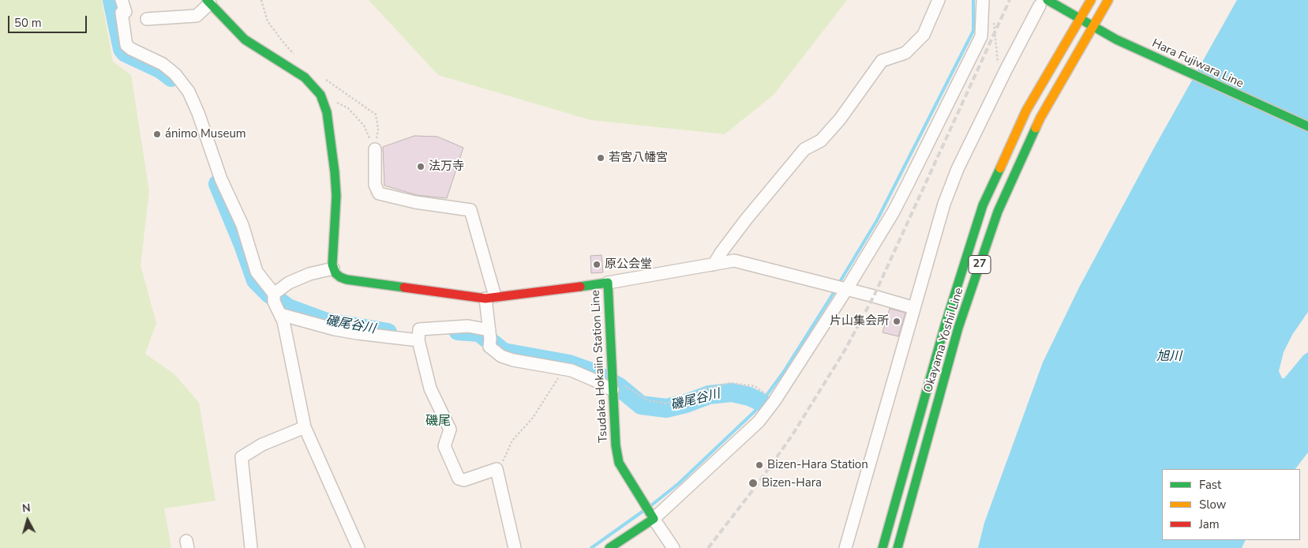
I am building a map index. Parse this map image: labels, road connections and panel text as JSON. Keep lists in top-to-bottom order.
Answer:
{
  "streets": {
    "main road": [
      "Hara Fujiwara Line",
      "27",
      "Okayama Yoshii Line",
      "Tsudaka Hokaiin Station Line"
    ]
  },
  "crossings": [
    ["Hara Fujiwara Line", "Okayama Yoshii Line"]
  ],
  "districts": ["磯尾"],
  "water": ["磯尾谷川", "旭川"],
  "places": [
    "ánimo Museum",
    "若宮八幡宮",
    "法万寺",
    "原公会堂",
    "片山集会所",
    "Bizen-Hara Station",
    "Bizen-Hara"
  ],
  "legend": ["Fast", "Slow", "Jam"],
  "scale_bar": "50 m",
  "north": "top"
}
